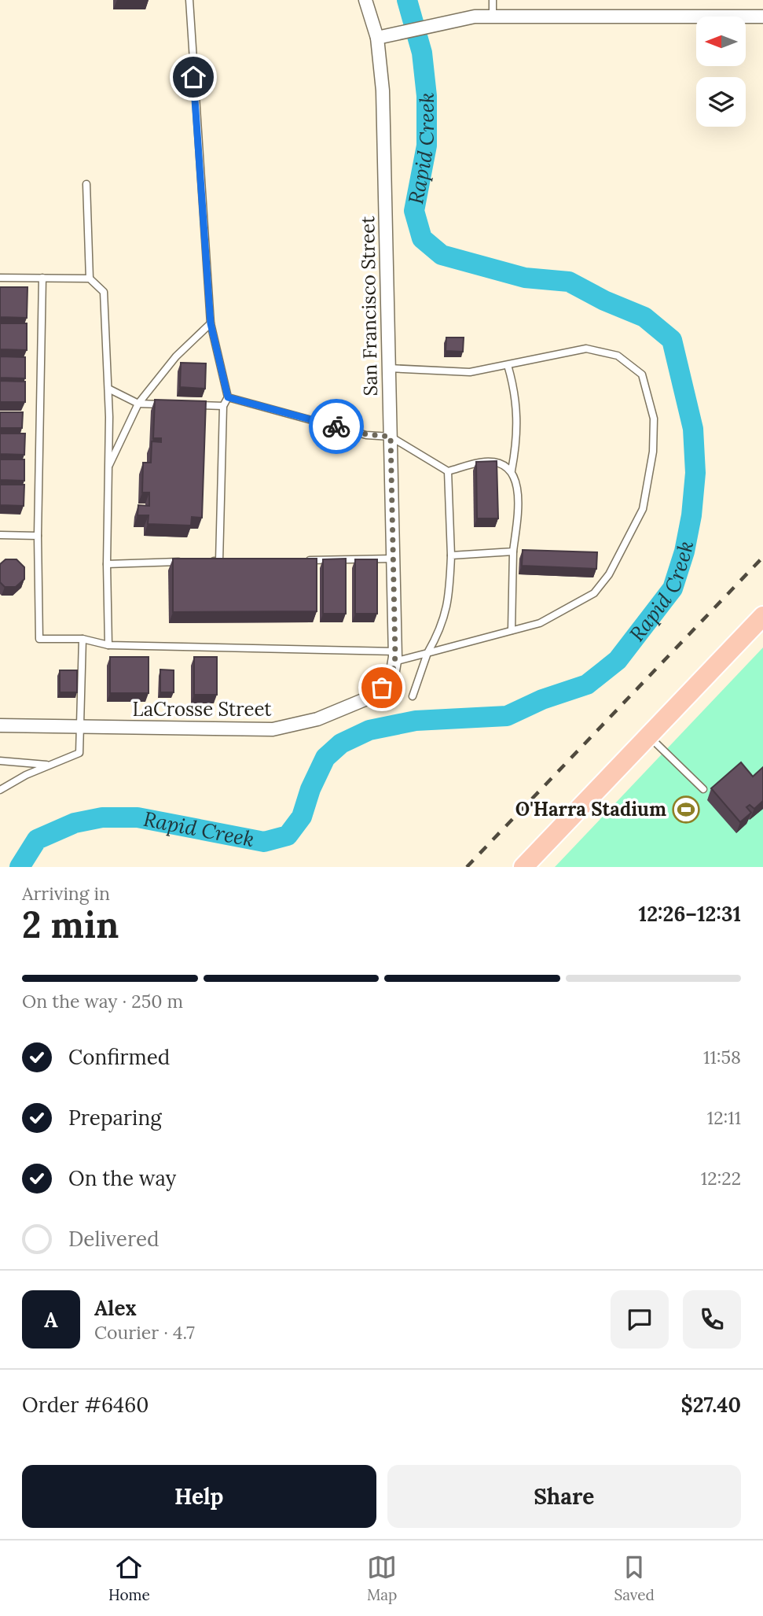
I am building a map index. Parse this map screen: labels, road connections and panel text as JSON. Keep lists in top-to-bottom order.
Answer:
{
  "streets": {
    "street": ["San Francisco Street", "LaCrosse Street"]
  },
  "crossings": [
    ["San Francisco Street", "LaCrosse Street"]
  ],
  "water": ["Rapid Creek"],
  "places": {
    "sports": ["O'Harra Stadium"]
  },
  "north": "left",
  "page": {
    "heading": ["2 min", "Arriving in", "12:26–12:31"],
    "panel": [
      "Alex",
      "Courier · 4.7",
      "Order #6460",
      "$27.40"
    ],
    "bar": "On the way · 250 m",
    "list": [
      ["Confirmed", "11:58"],
      ["Preparing", "12:11"],
      ["On the way", "12:22"],
      "Delivered"
    ],
    "round": "A",
    "buttons": ["Help", "Share"],
    "tabs": ["Home", "Map", "Saved"]
  }
}
